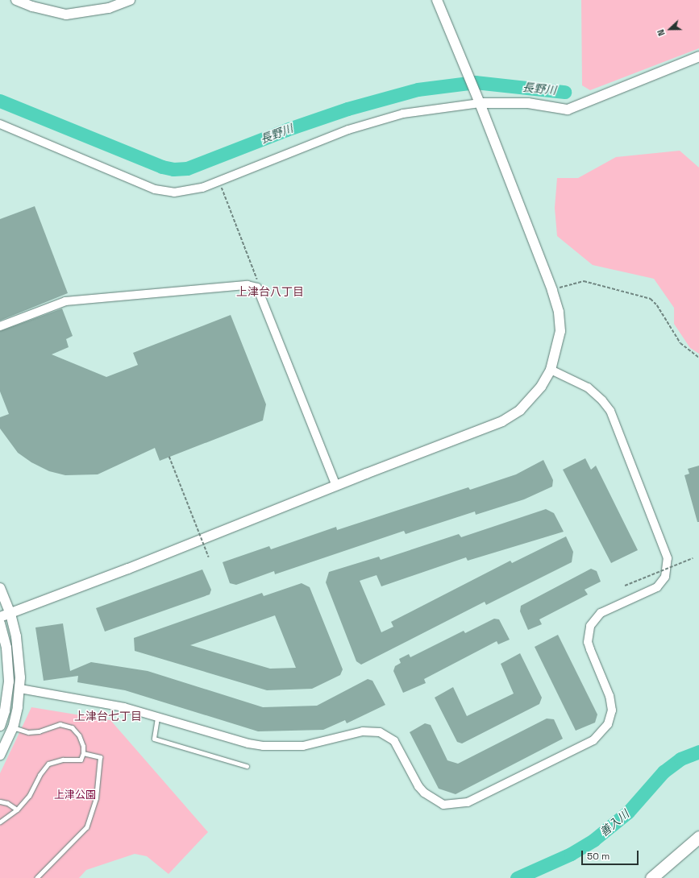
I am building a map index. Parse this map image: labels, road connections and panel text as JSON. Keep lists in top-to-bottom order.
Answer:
{
  "districts": ["上津台八丁目", "上津台七丁目"],
  "water": ["長野川", "善入川"],
  "parks": ["上津公園"],
  "scale_bar": "50 m",
  "north": "left"
}
